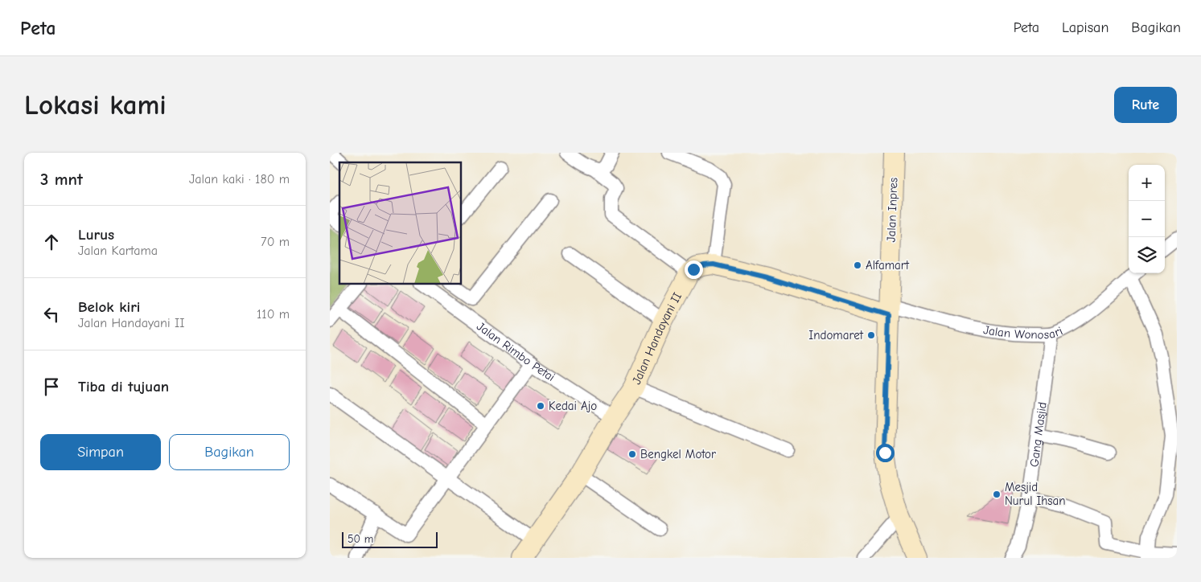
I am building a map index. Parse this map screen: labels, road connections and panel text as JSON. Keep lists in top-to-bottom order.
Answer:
{
  "streets": {
    "street": [
      "Jalan Inpres",
      "Jalan Wonosari",
      "Jalan Handayani II",
      "Jalan Rimbo Petai",
      "Gang Masjid"
    ]
  },
  "crossings": [
    ["Jalan Inpres", "Jalan Wonosari"],
    ["Jalan Wonosari", "Gang Masjid"],
    ["Jalan Handayani II", "Jalan Rimbo Petai"]
  ],
  "places": [
    "Alfamart",
    "Indomaret",
    "Kedai Ajo",
    "Bengkel Motor",
    "Mesjid Nurul Ihsan"
  ],
  "scale_bar": "50 m",
  "page": {
    "header": "Peta",
    "nav": ["Peta", "Lapisan", "Bagikan"],
    "buttons": [
      "Rute",
      ["Simpan", "Bagikan"]
    ],
    "title": "Lokasi kami",
    "heading": ["3 mnt", "Jalan kaki · 180 m"],
    "map_buttons": ["+", "−"],
    "list": [
      ["Lurus", "Jalan Kartama", "70 m"],
      ["Belok kiri", "Jalan Handayani II", "110 m"],
      "Tiba di tujuan"
    ],
    "scale": "50 m"
  }
}
